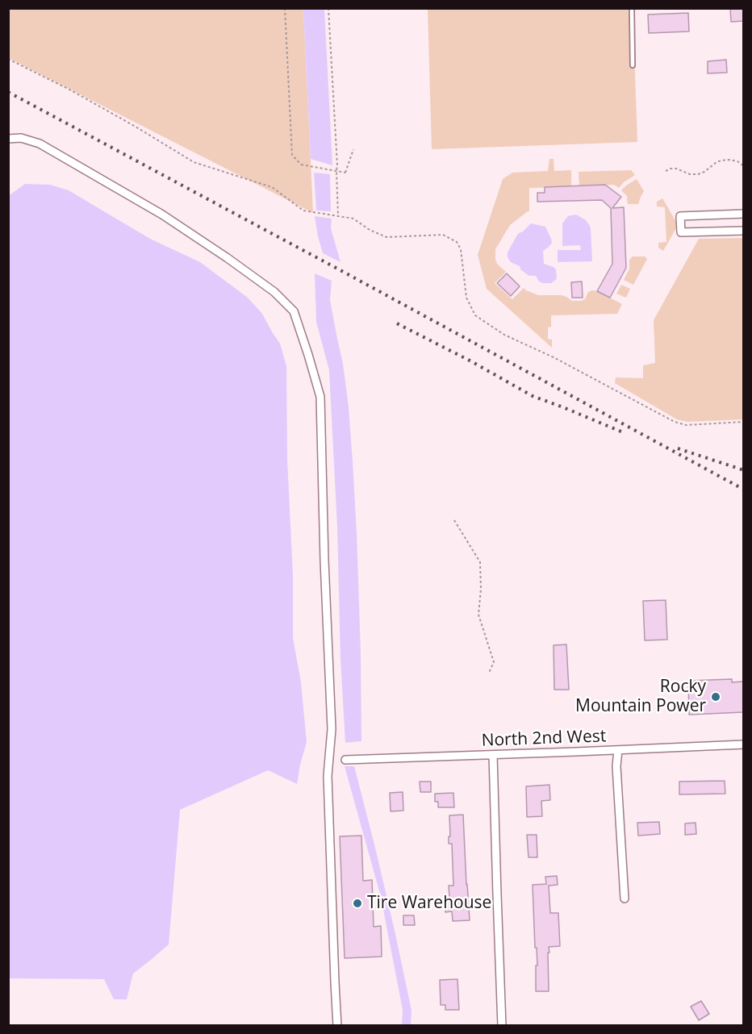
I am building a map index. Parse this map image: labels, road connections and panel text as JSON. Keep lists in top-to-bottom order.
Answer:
{
  "streets": {
    "street": ["North 2nd West"]
  },
  "places": ["Rocky Mountain Power", "Tire Warehouse"]
}
